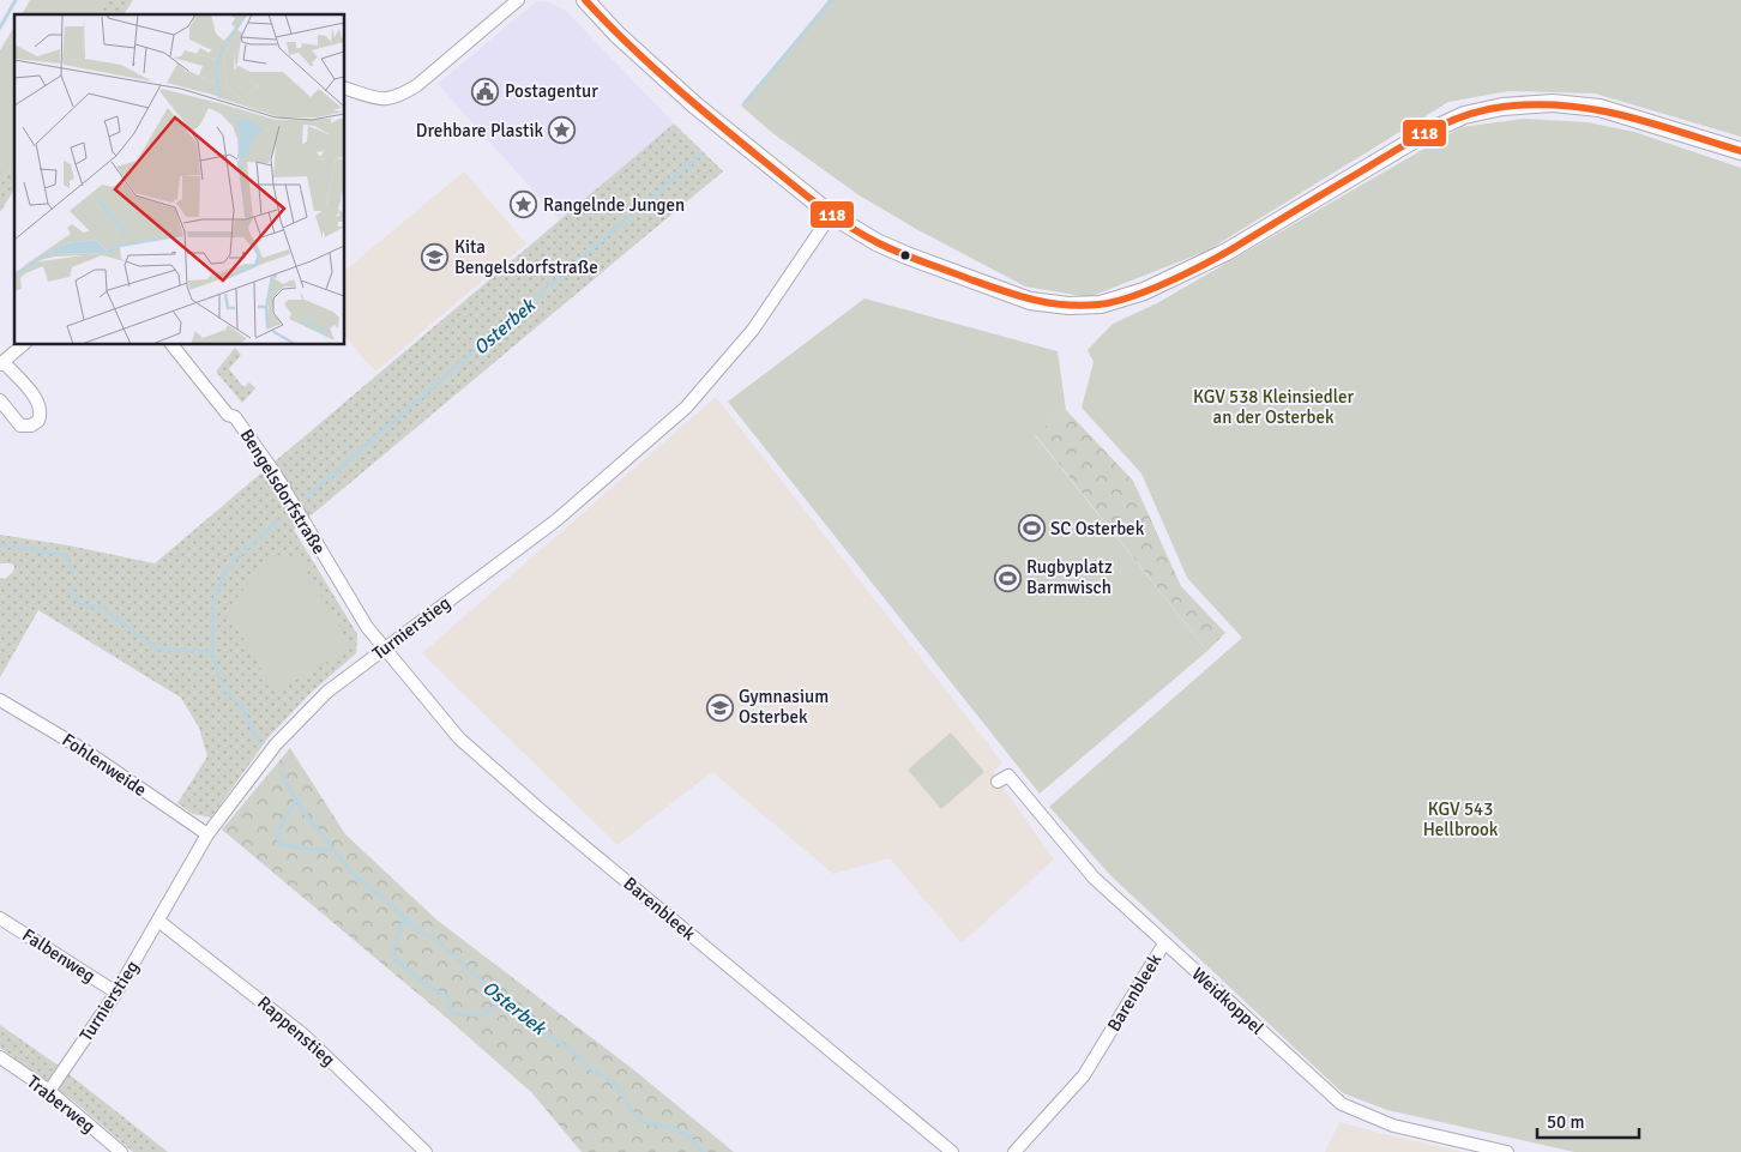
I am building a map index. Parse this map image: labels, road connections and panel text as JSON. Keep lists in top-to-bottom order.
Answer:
{
  "streets": {
    "street": [
      "Bengelsdorfstraße",
      "Turnierstieg",
      "Fohlenweide",
      "Barenbleek",
      "Falbenweg",
      "Weidkoppel",
      "Rappenstieg",
      "Traberweg"
    ]
  },
  "crossings": [
    ["Bengelsdorfstraße", "Turnierstieg"],
    ["Bengelsdorfstraße", "Barenbleek"],
    ["Turnierstieg", "Fohlenweide"],
    ["Turnierstieg", "Barenbleek"],
    ["Turnierstieg", "Falbenweg"],
    ["Turnierstieg", "Rappenstieg"],
    ["Turnierstieg", "Traberweg"],
    ["Barenbleek", "Weidkoppel"]
  ],
  "water": ["Osterbek"],
  "parks": ["KGV 538 Kleinsiedler an der Osterbek", "KGV 543 Hellbrook"],
  "places": {
    "public building": ["Postagentur"],
    "place": ["Drehbare Plastik", "Rangelnde Jungen"],
    "school or university": ["Kita Bengelsdorfstraße", "Gymnasium Osterbek"],
    "sports": ["SC Osterbek", "Rugbyplatz Barmwisch"]
  },
  "lines": ["transit line 118"],
  "scale_bar": "50 m"
}
